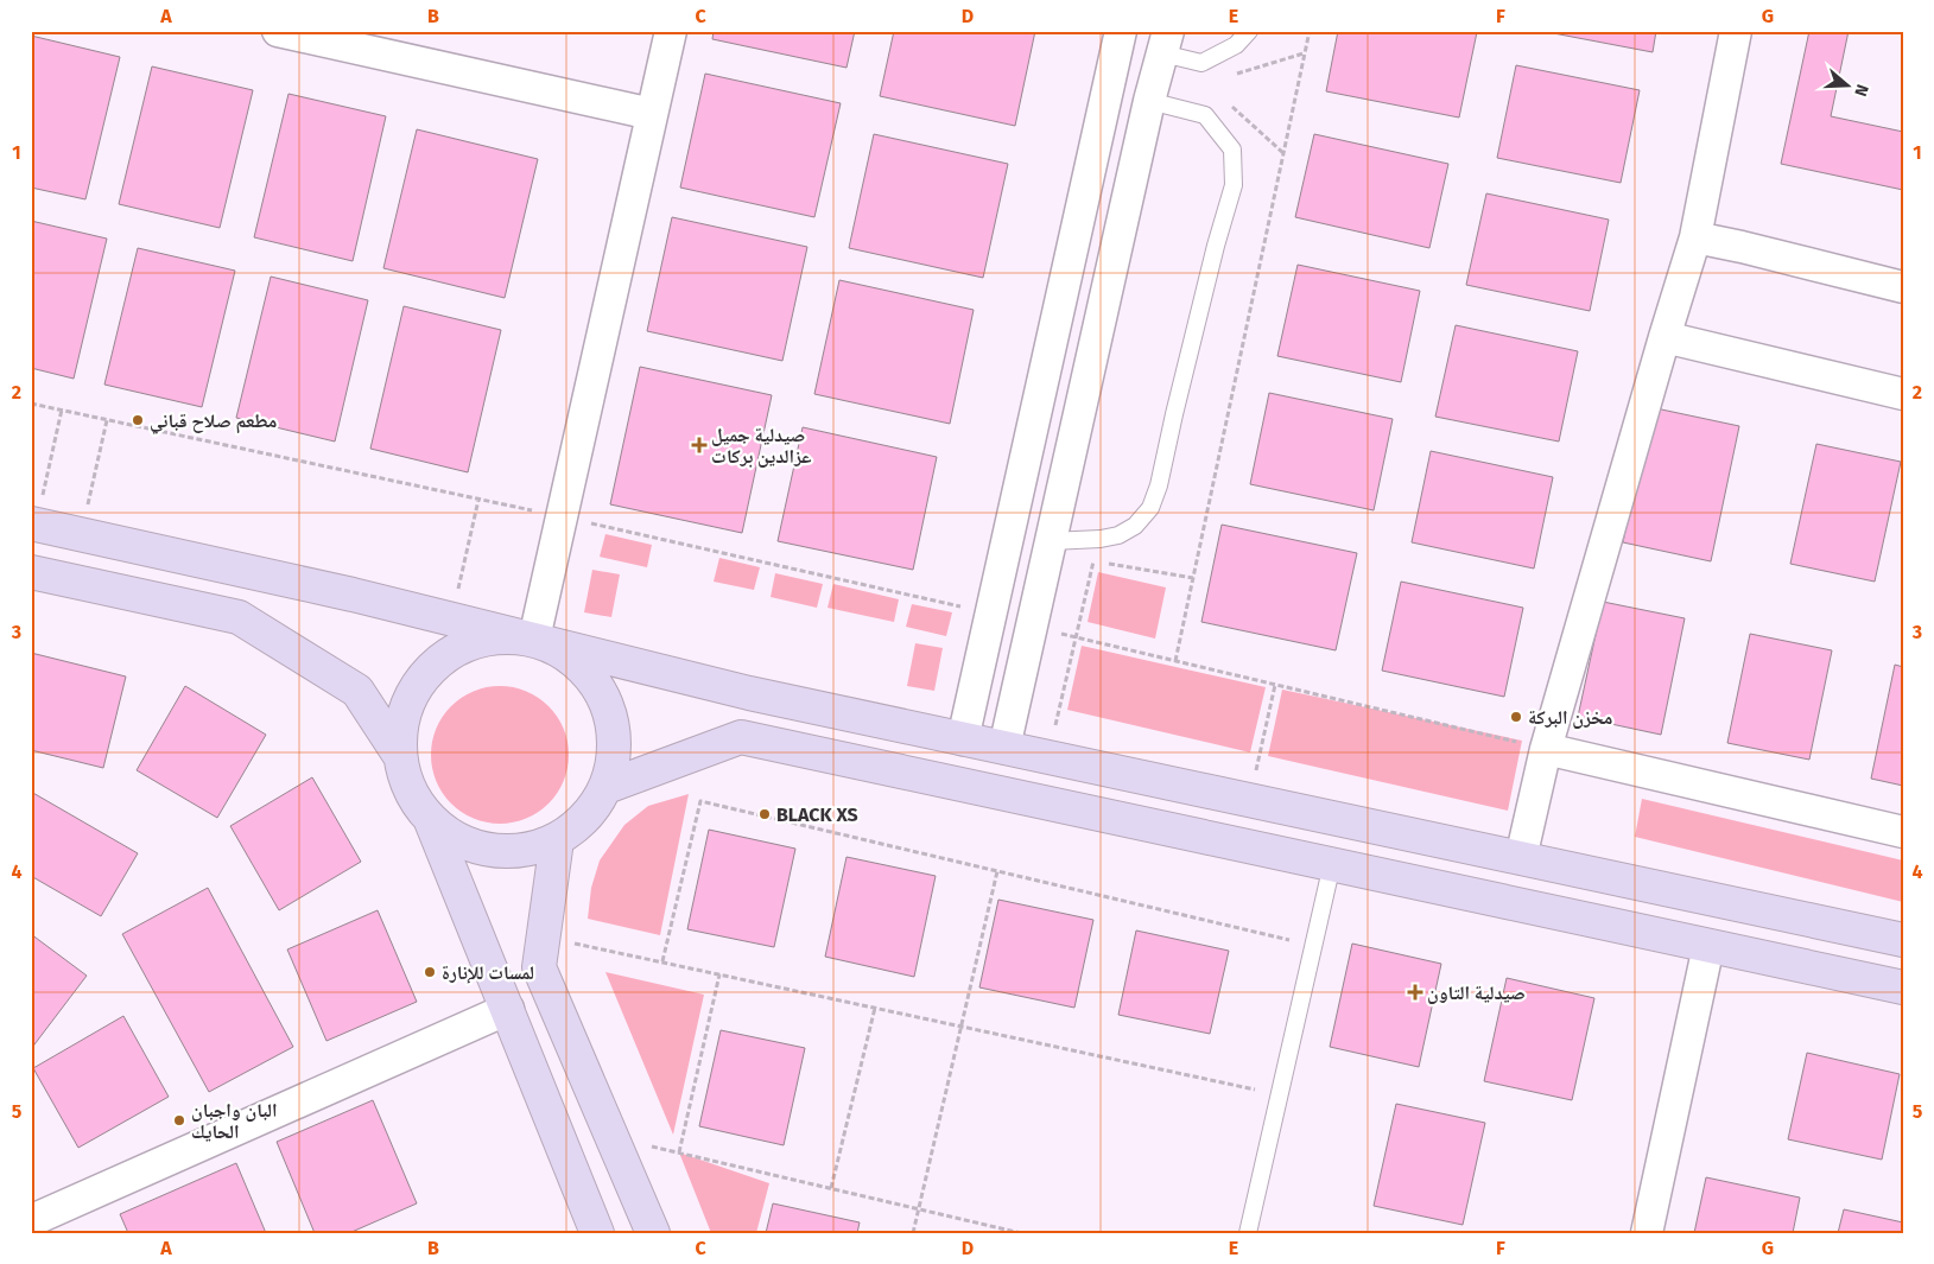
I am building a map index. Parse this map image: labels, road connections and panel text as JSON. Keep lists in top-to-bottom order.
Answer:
{
  "places": {
    "other": [
      "مطعم صلاح قباني",
      "مخزن البركة",
      "BLACK XS",
      "لمسات للإنارة",
      "البان واجبان الحايك"
    ],
    "health": ["صيدلية جميل عزالدين بركات", "صيدلية التاون"]
  },
  "north": "right",
  "grid": {
    "columns": [
      "A",
      "B",
      "C",
      "D",
      "E",
      "F",
      "G"
    ],
    "rows": [
      "1",
      "2",
      "3",
      "4",
      "5"
    ]
  }
}
